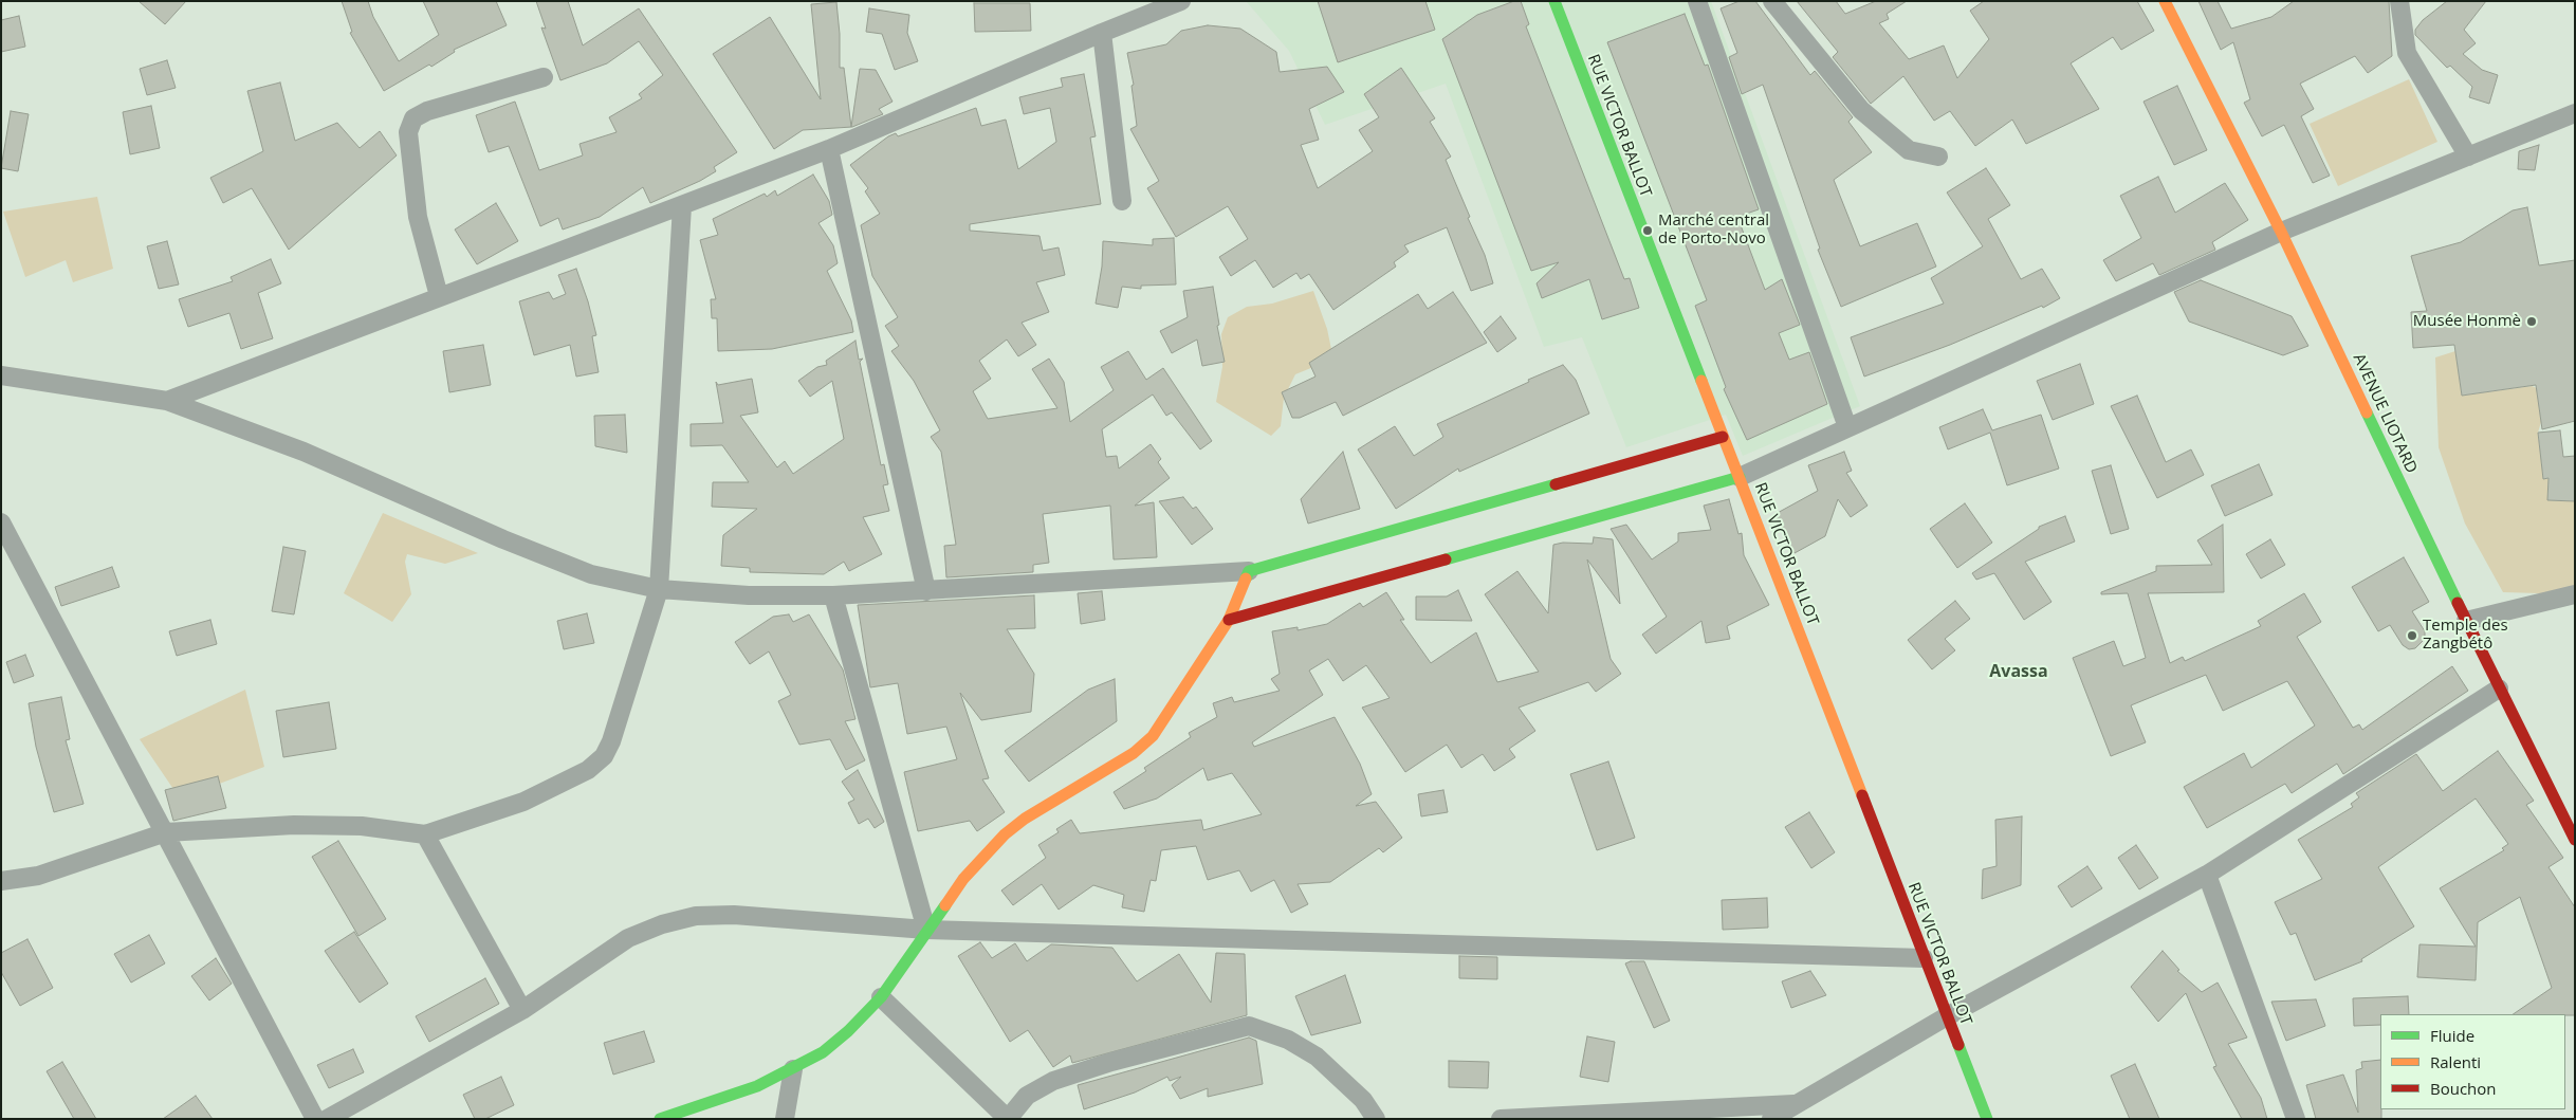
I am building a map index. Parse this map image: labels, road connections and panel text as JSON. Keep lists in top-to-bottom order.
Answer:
{
  "streets": {
    "street": ["RUE VICTOR BALLOT", "AVENUE LIOTARD"]
  },
  "districts": ["Avassa"],
  "places": ["Marché central de Porto-Novo", "Musée Honmè", "Temple des Zangbétô"],
  "legend": ["Fluide", "Ralenti", "Bouchon"]
}
